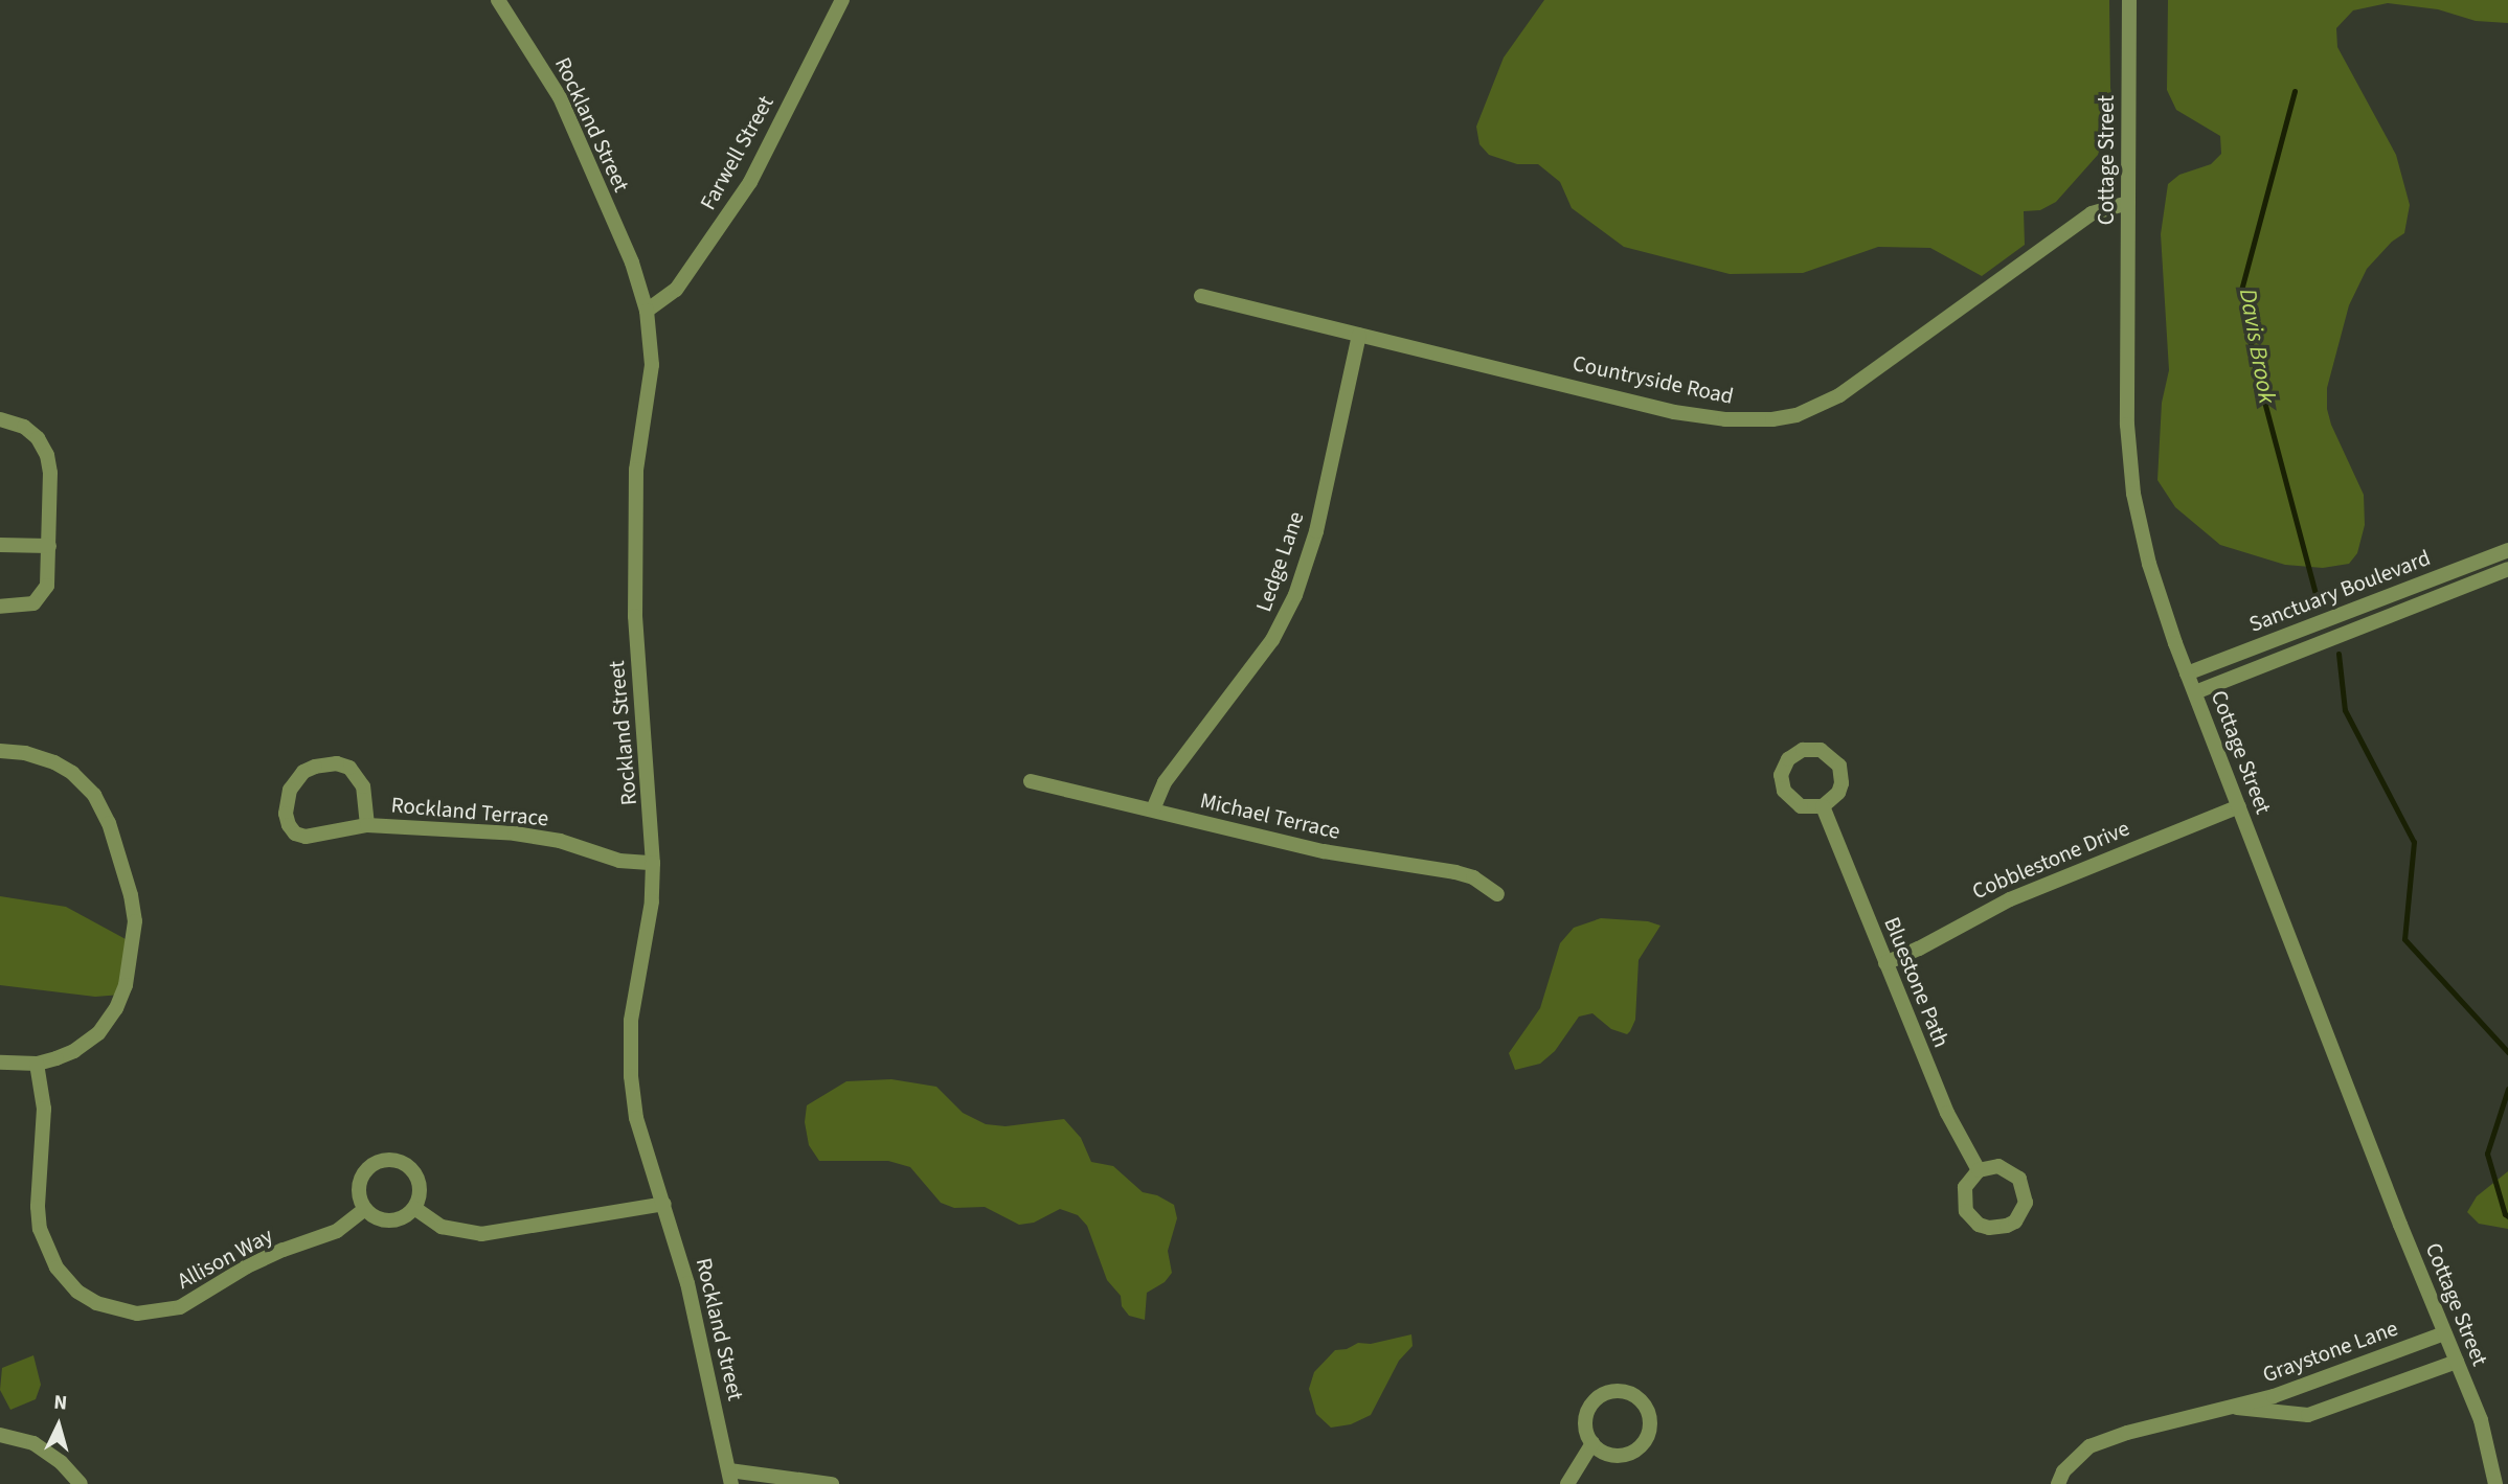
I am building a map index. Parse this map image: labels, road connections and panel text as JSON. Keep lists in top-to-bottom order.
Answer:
{
  "streets": {
    "street": [
      "Rockland Street",
      "Farwell Street",
      "Cottage Street",
      "Countryside Road",
      "Ledge Lane",
      "Sanctuary Boulevard",
      "Rockland Terrace",
      "Michael Terrace",
      "Cobblestone Drive",
      "Bluestone Path",
      "Allison Way",
      "Graystone Lane"
    ]
  },
  "crossings": [
    ["Rockland Street", "Farwell Street"],
    ["Rockland Street", "Rockland Terrace"],
    ["Cottage Street", "Countryside Road"],
    ["Cottage Street", "Sanctuary Boulevard"],
    ["Cottage Street", "Cobblestone Drive"],
    ["Cottage Street", "Graystone Lane"],
    ["Countryside Road", "Ledge Lane"],
    ["Ledge Lane", "Michael Terrace"],
    ["Cobblestone Drive", "Bluestone Path"]
  ],
  "water": ["Davis Brook"],
  "north": "top"
}
